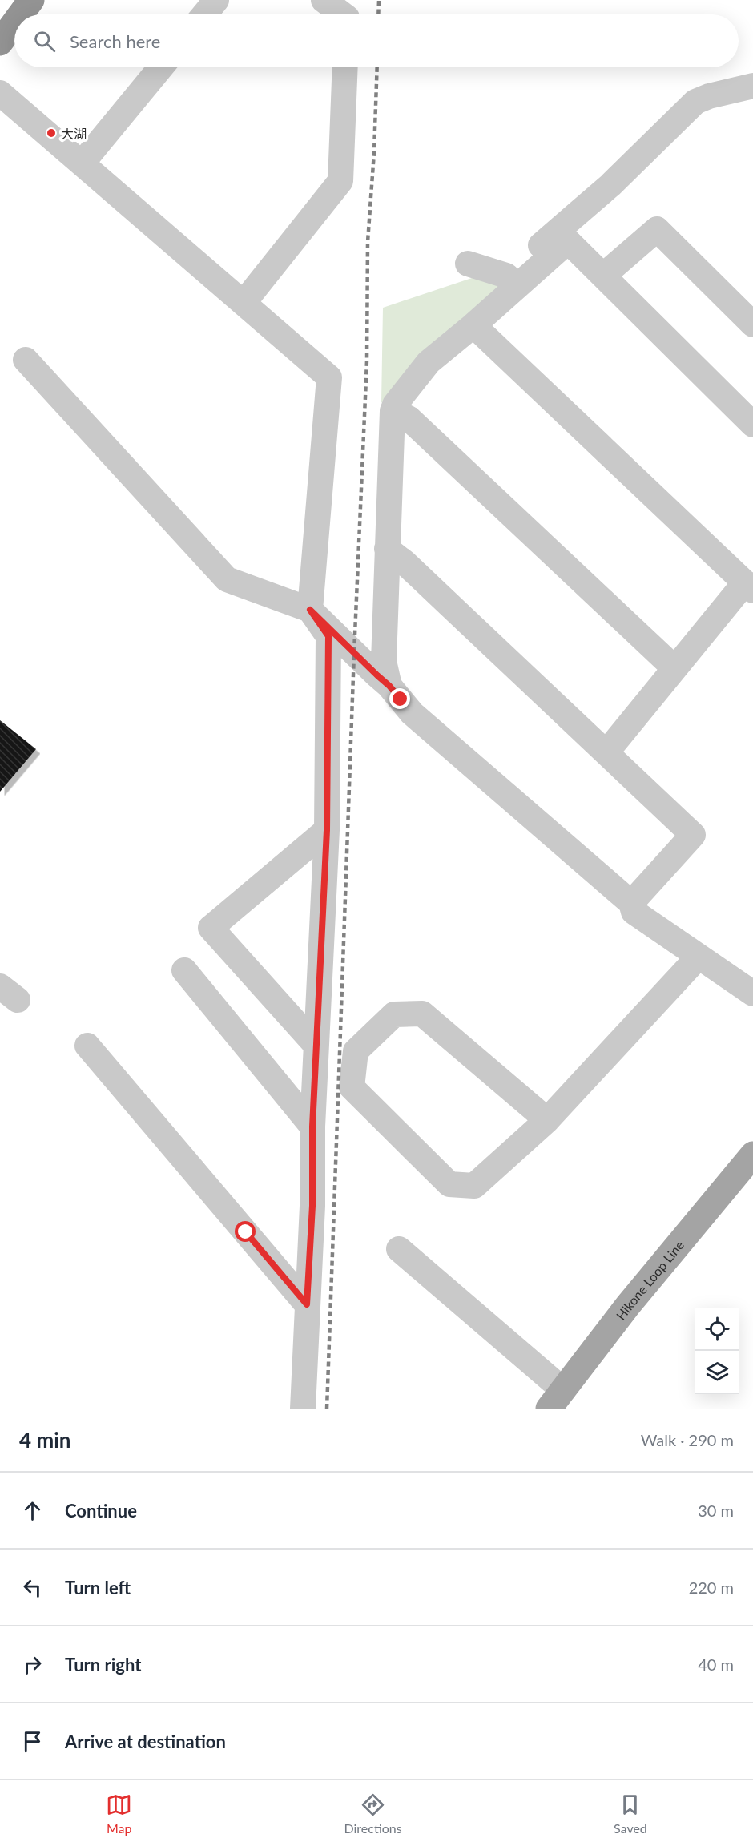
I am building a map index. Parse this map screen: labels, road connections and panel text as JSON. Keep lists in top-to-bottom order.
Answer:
{
  "streets": {
    "main road": ["Hikone Loop Line"]
  },
  "places": ["大湖"],
  "page": {
    "search": "Search here",
    "heading": ["4 min", "Walk · 290 m"],
    "list": [
      ["Continue", "30 m"],
      ["Turn left", "220 m"],
      ["Turn right", "40 m"],
      "Arrive at destination"
    ],
    "nav": ["Map", "Directions", "Saved"]
  }
}
